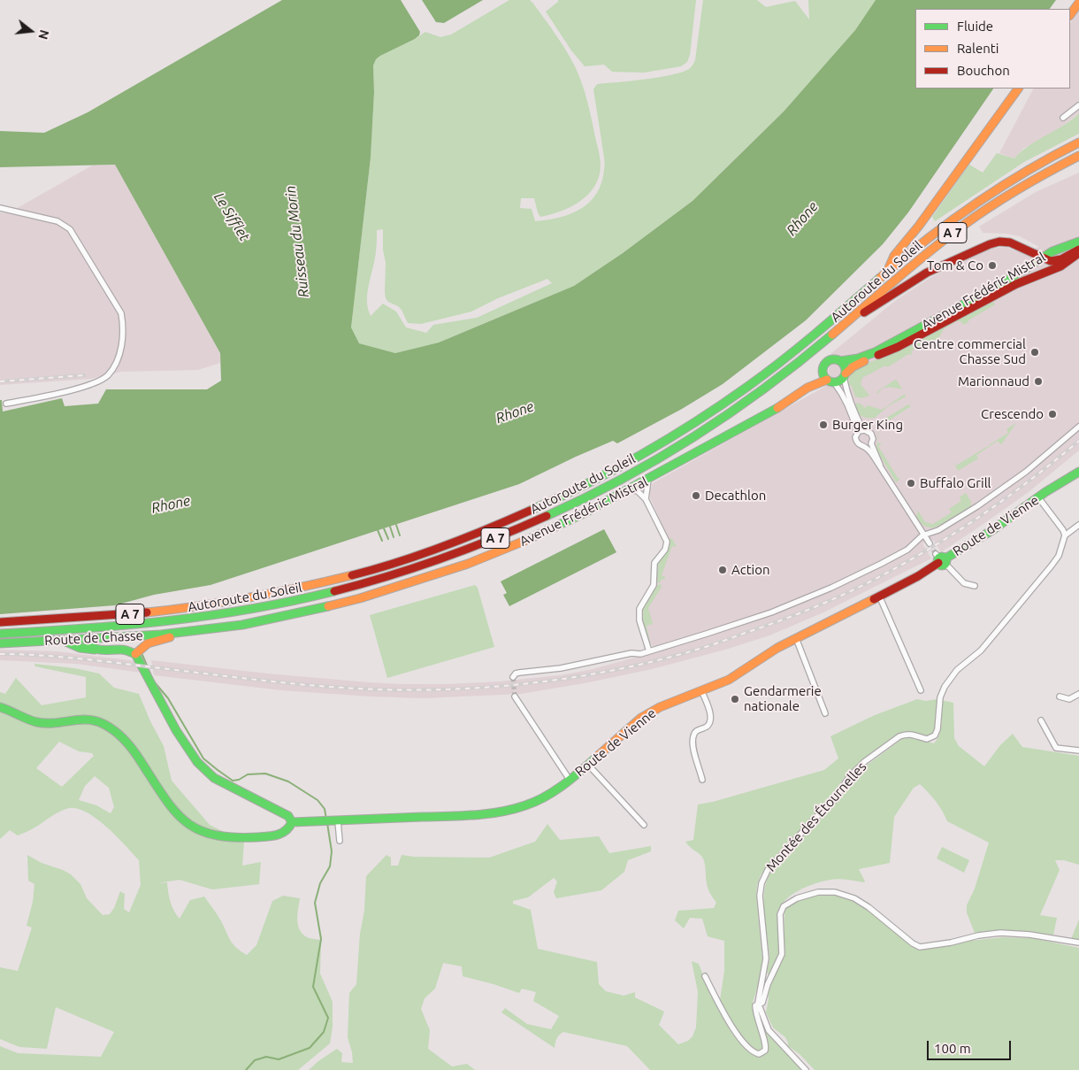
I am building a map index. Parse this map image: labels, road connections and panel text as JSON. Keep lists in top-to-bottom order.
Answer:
{
  "streets": {
    "main road": [
      "A 7",
      "Autoroute du Soleil",
      "Avenue Frédéric Mistral",
      "Route de Vienne",
      "Route de Chasse"
    ],
    "street": ["Montée des Étournelles"]
  },
  "crossings": [
    ["Avenue Frédéric Mistral", "Route de Chasse"]
  ],
  "water": ["Le Sifflet", "Rhone", "Ruisseau du Morin"],
  "places": [
    "Tom & Co",
    "Centre commercial Chasse Sud",
    "Marionnaud",
    "Crescendo",
    "Burger King",
    "Buffalo Grill",
    "Decathlon",
    "Action",
    "Gendarmerie nationale"
  ],
  "legend": ["Fluide", "Ralenti", "Bouchon"],
  "scale_bar": "100 m",
  "north": "right"
}
